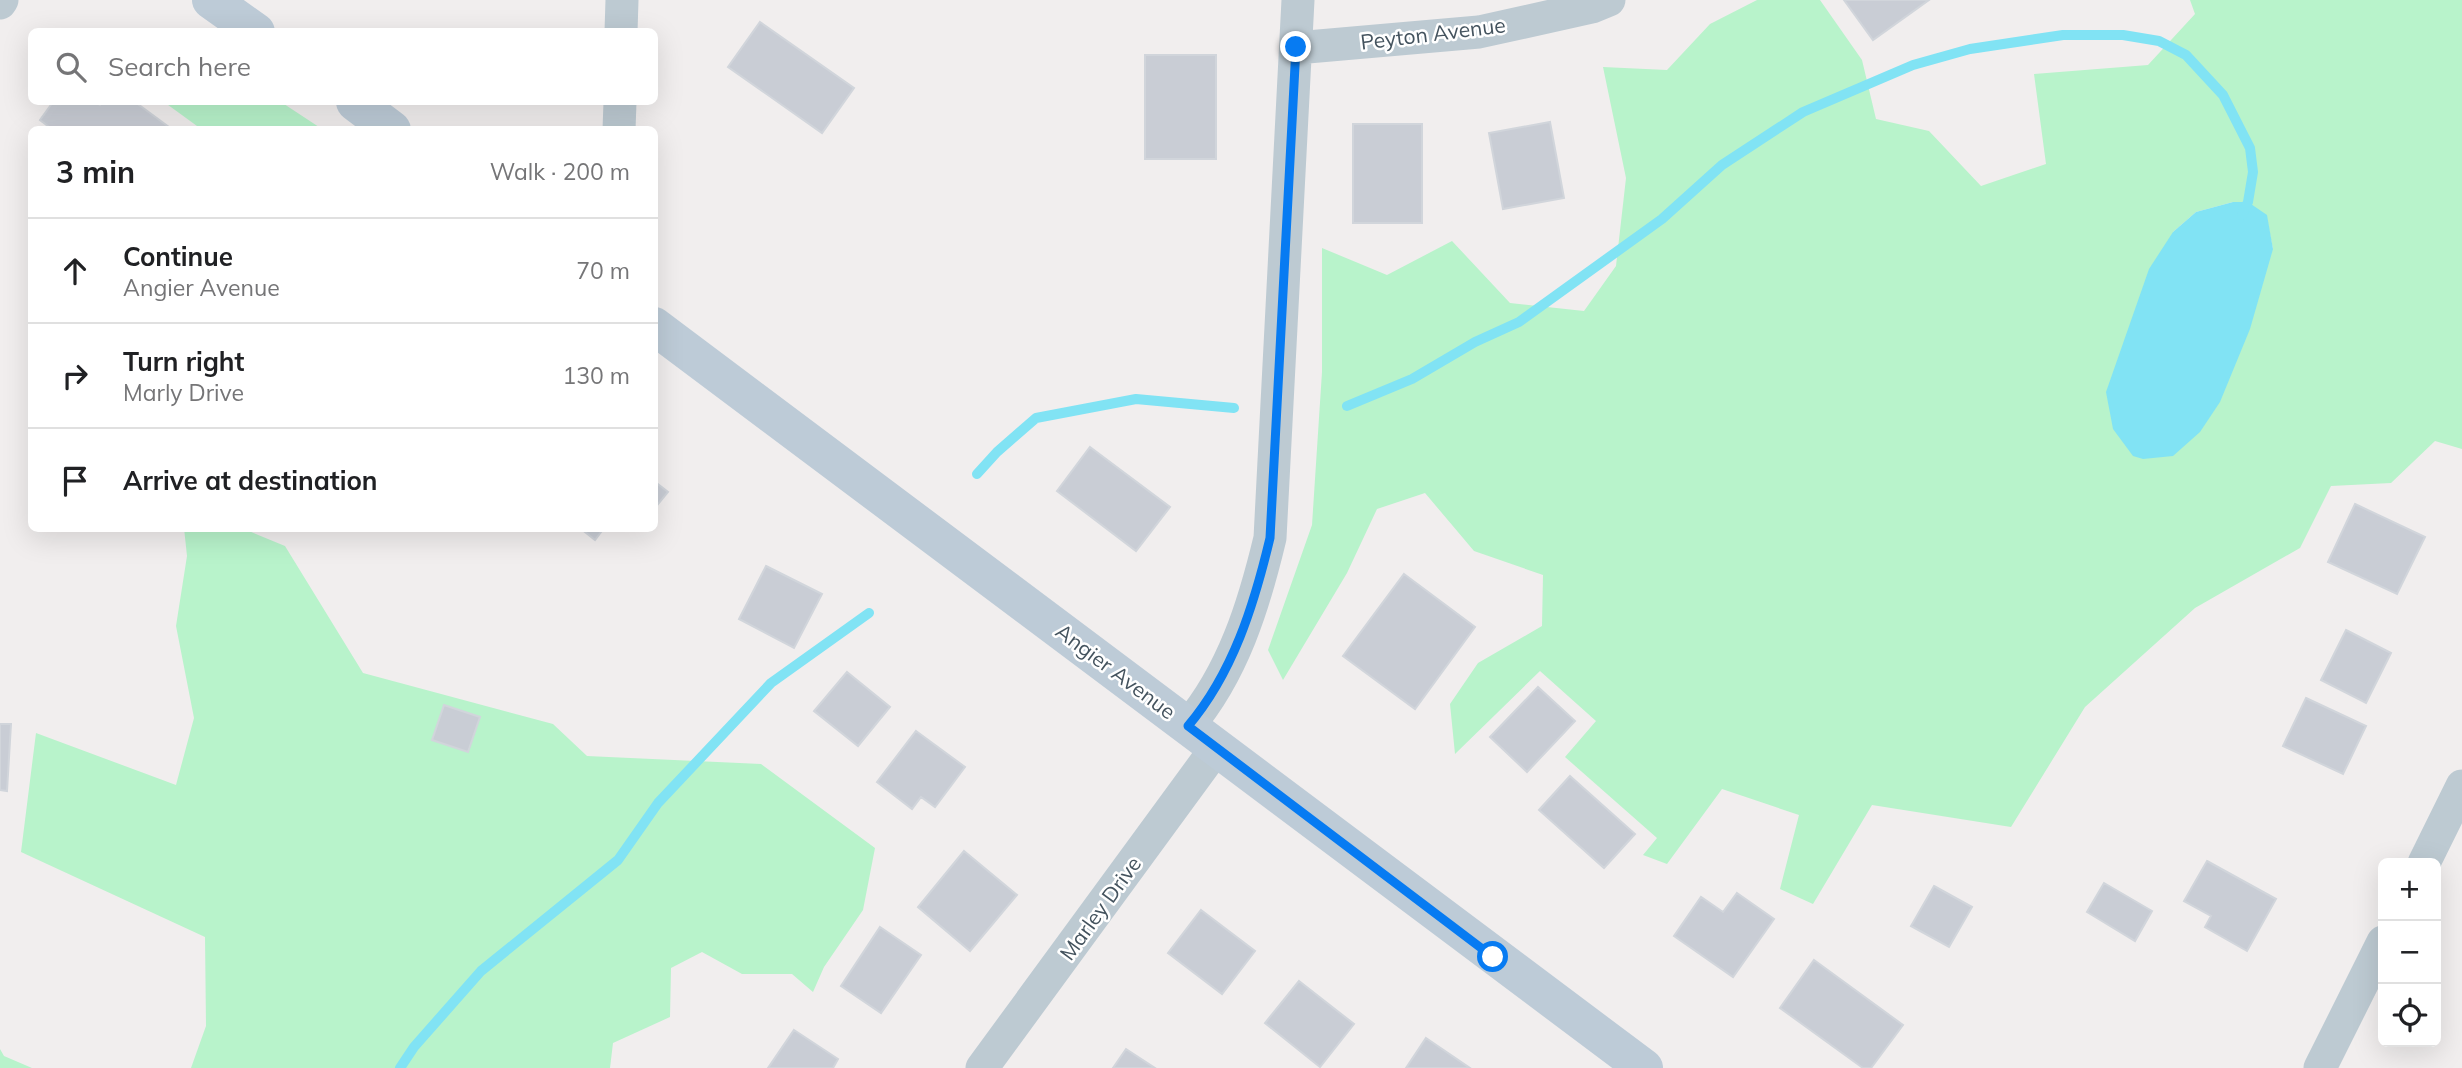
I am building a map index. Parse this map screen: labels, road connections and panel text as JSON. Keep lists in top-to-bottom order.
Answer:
{
  "streets": {
    "main road": ["Angier Avenue"],
    "street": ["Peyton Avenue", "Marley Drive"]
  },
  "crossings": [
    ["Peyton Avenue", "Marley Drive"],
    ["Angier Avenue", "Marley Drive"]
  ],
  "page": {
    "search": "Search here",
    "heading": ["3 min", "Walk · 200 m"],
    "list": [
      ["Continue", "Angier Avenue", "70 m"],
      ["Turn right", "Marly Drive", "130 m"],
      "Arrive at destination"
    ],
    "map_buttons": ["+", "−"]
  }
}
